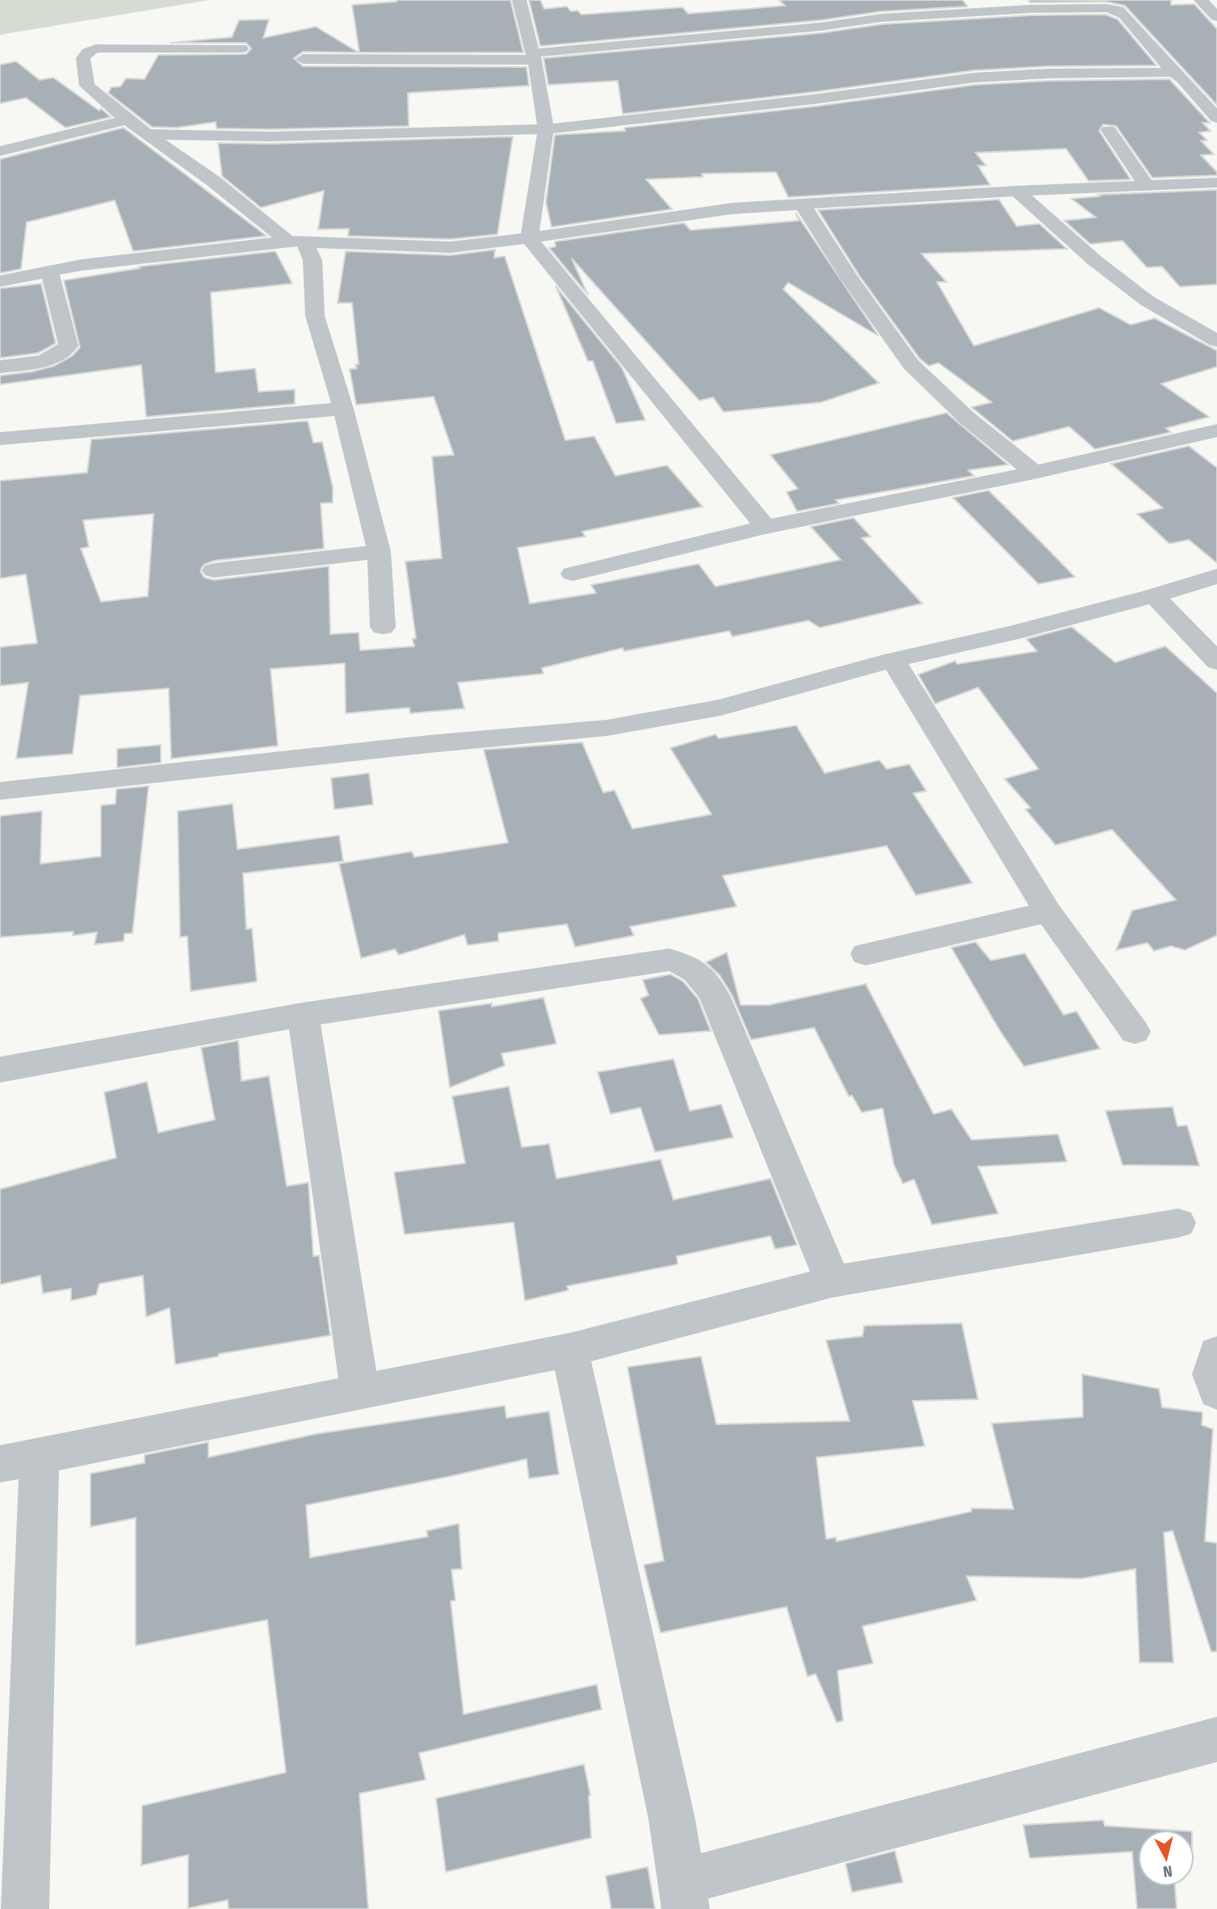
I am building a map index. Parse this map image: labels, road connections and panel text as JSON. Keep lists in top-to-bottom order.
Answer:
{
  "north": "bottom"
}
